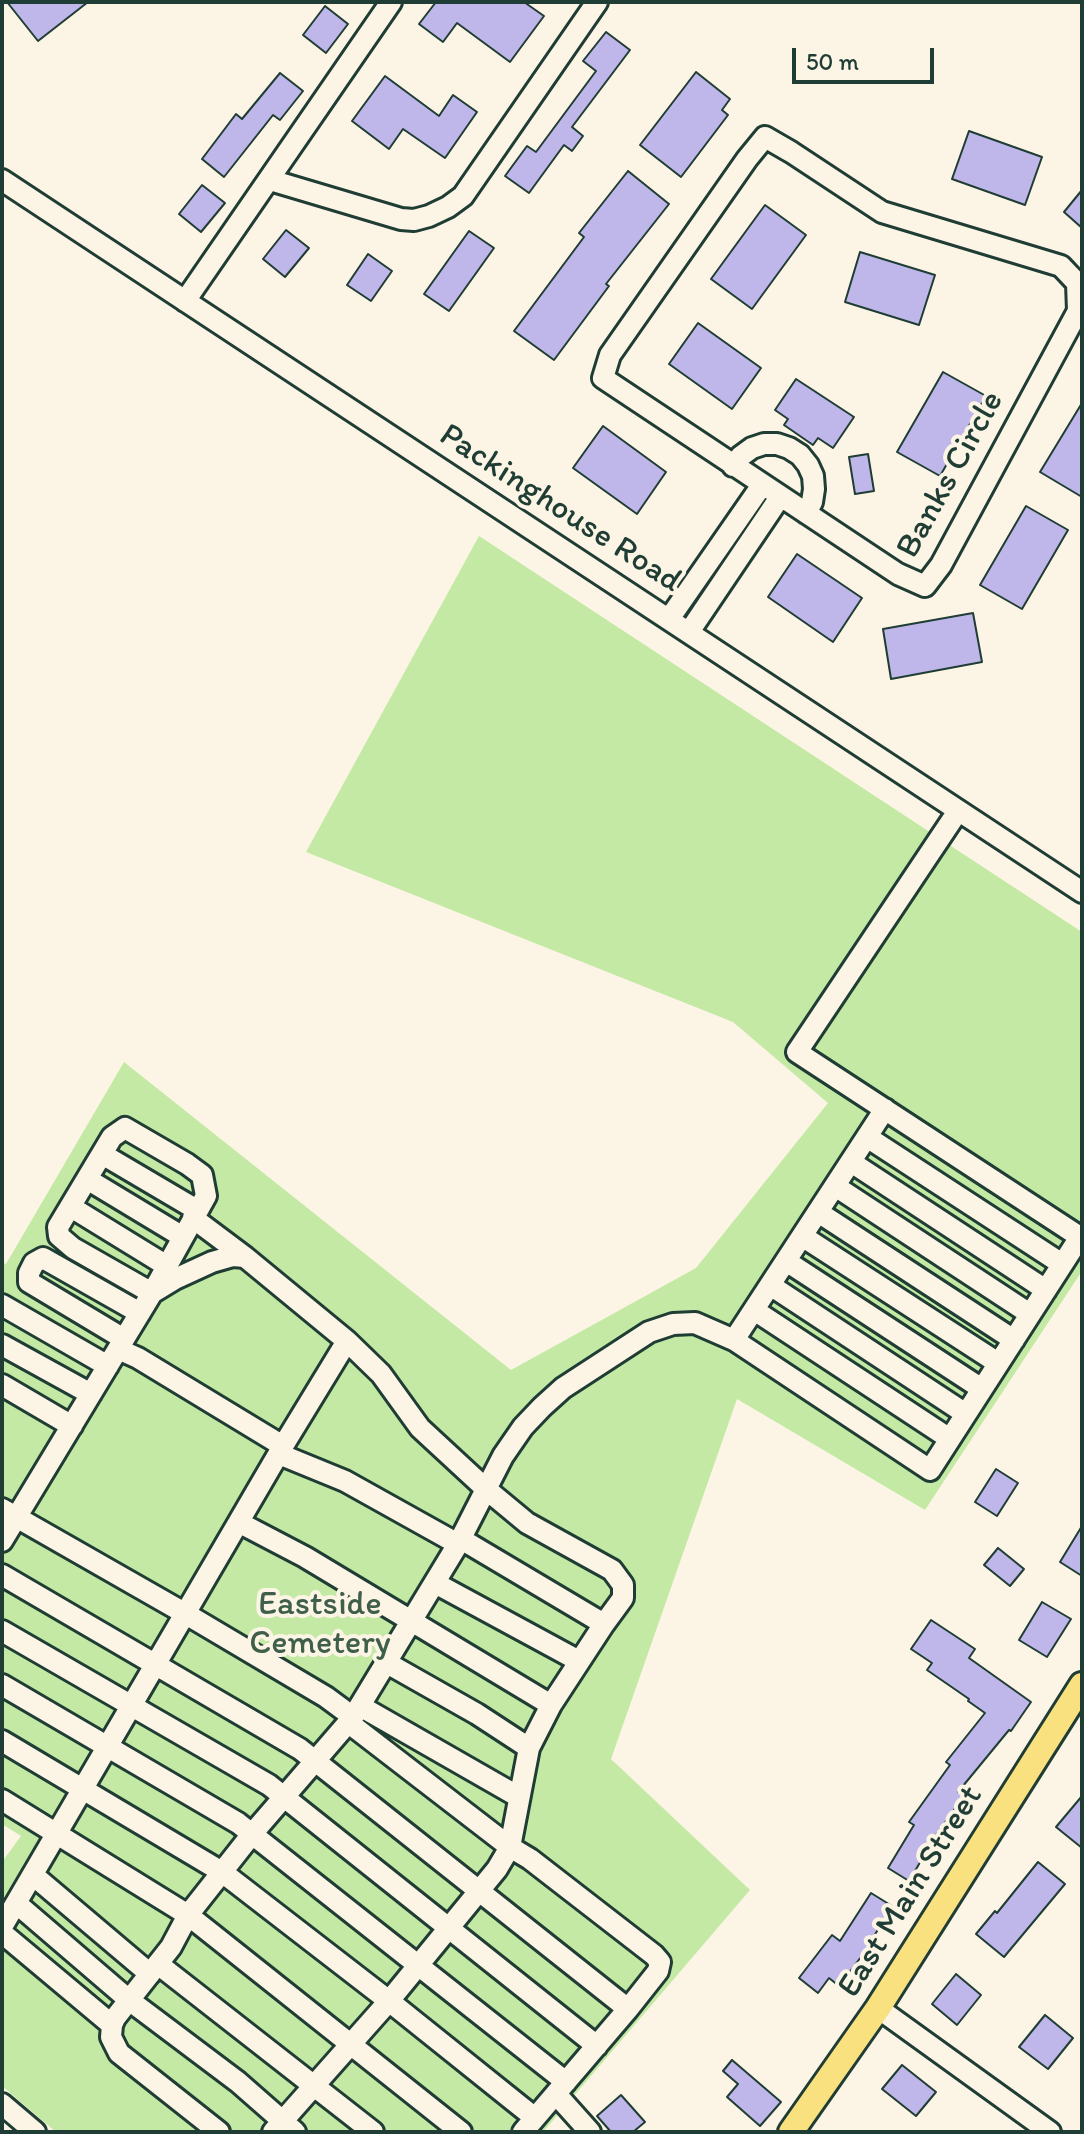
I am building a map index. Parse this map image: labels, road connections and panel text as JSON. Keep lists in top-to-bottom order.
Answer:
{
  "streets": {
    "main road": ["East Main Street"],
    "street": ["Banks Circle", "Packinghouse Road"]
  },
  "parks": ["Eastside Cemetery"],
  "scale_bar": "50 m"
}
